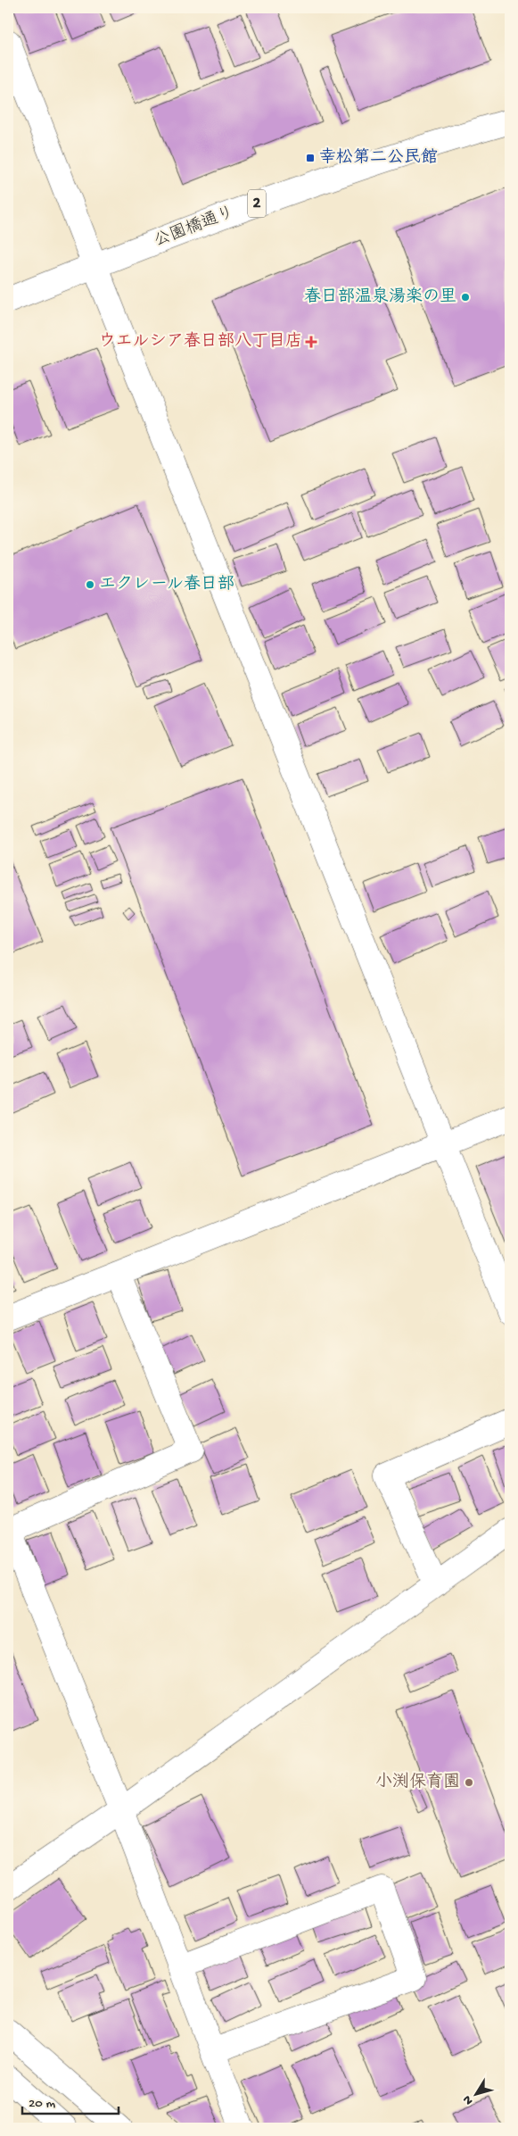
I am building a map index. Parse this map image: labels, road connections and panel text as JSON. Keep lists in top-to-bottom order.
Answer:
{
  "streets": {
    "main road": ["2", "公園橋通り"]
  },
  "places": {
    "transit": ["幸松第二公民館"],
    "other": ["春日部温泉湯楽の里", "エクレール春日部", "小渕保育園"],
    "health": ["ウエルシア春日部八丁目店"]
  },
  "scale_bar": "20 m",
  "north": "bottom left"
}
